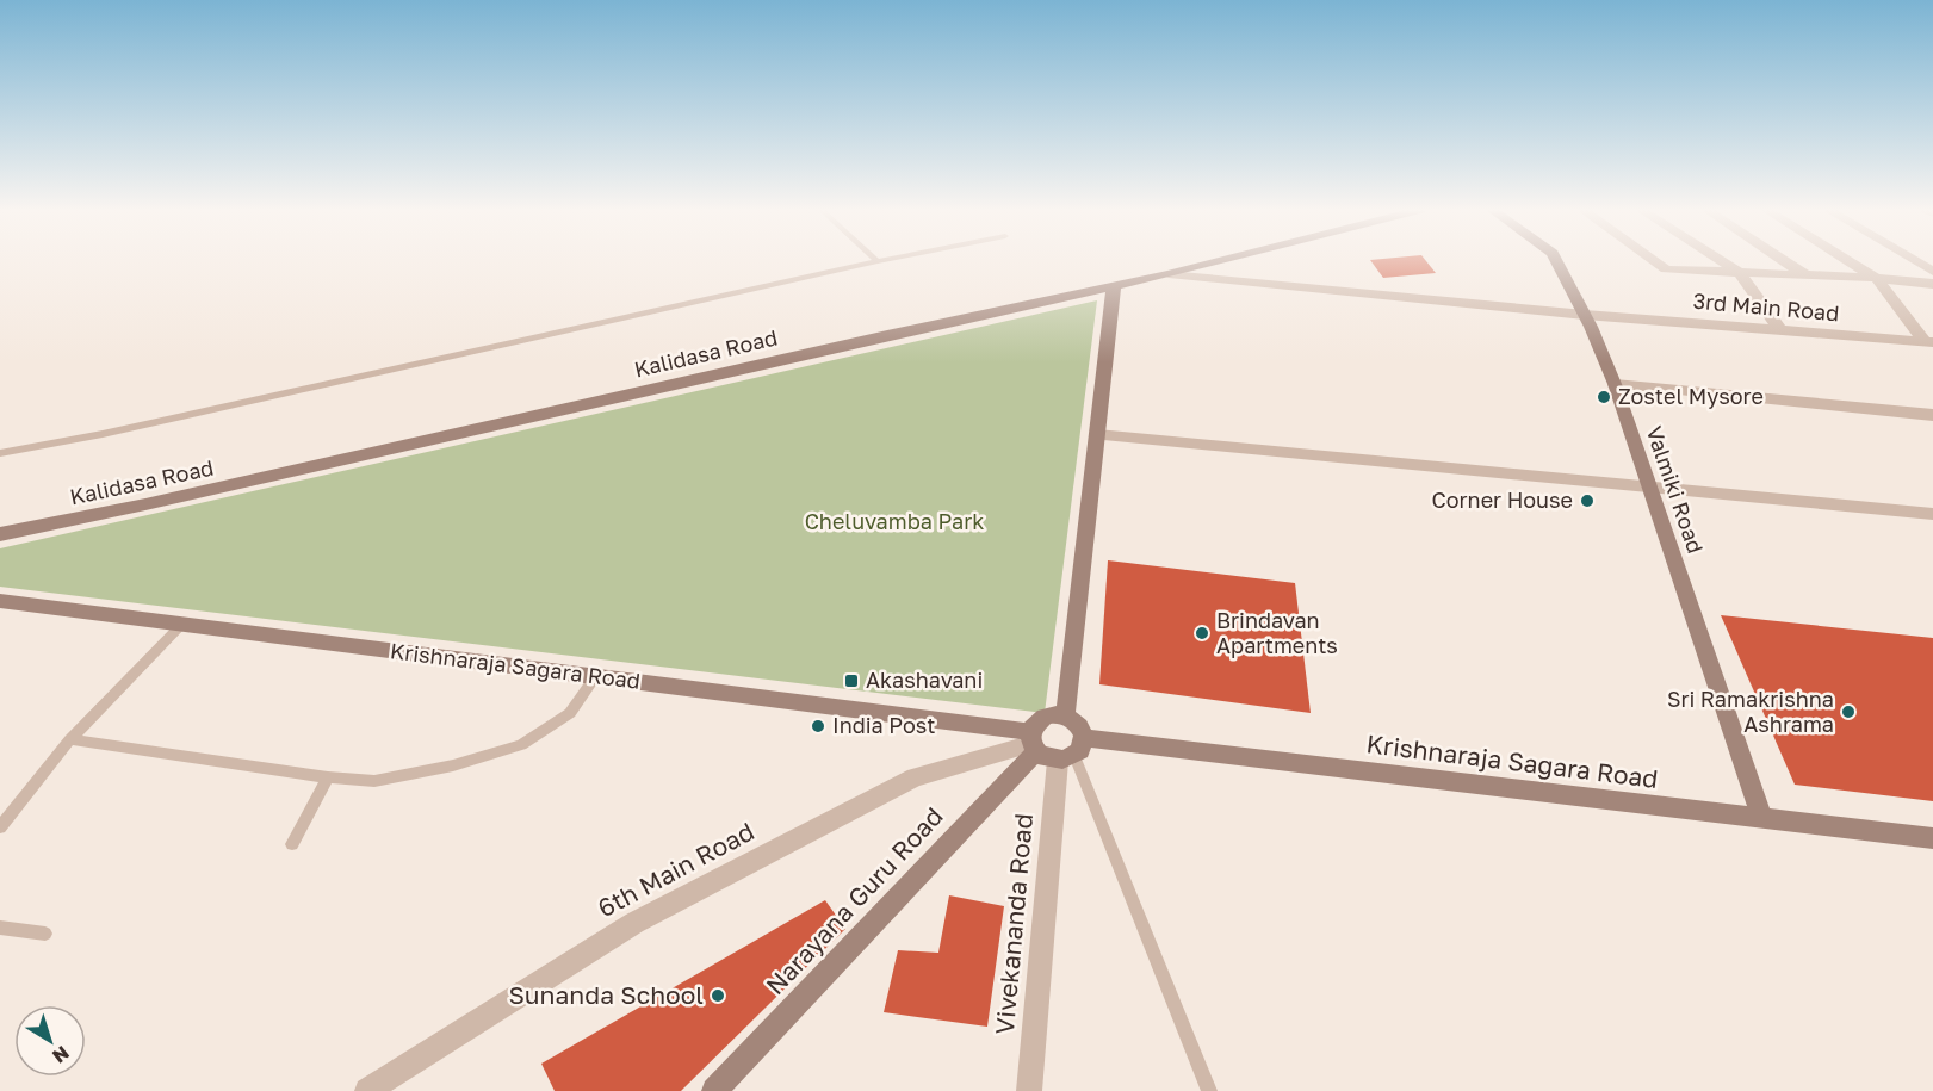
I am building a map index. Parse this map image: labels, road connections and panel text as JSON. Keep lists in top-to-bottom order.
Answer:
{
  "streets": {
    "street": [
      "3rd Main Road",
      "Kalidasa Road",
      "Valmiki Road",
      "Krishnaraja Sagara Road",
      "6th Main Road",
      "Narayana Guru Road",
      "Vivekananda Road"
    ]
  },
  "crossings": [
    ["3rd Main Road", "Kalidasa Road"],
    ["3rd Main Road", "Valmiki Road"],
    ["Valmiki Road", "Krishnaraja Sagara Road"],
    ["Krishnaraja Sagara Road", "6th Main Road"],
    ["Krishnaraja Sagara Road", "Narayana Guru Road"],
    ["Krishnaraja Sagara Road", "Vivekananda Road"],
    ["6th Main Road", "Narayana Guru Road"],
    ["6th Main Road", "Vivekananda Road"],
    ["Narayana Guru Road", "Vivekananda Road"]
  ],
  "parks": ["Cheluvamba Park"],
  "places": {
    "other": [
      "Zostel Mysore",
      "Corner House",
      "Brindavan Apartments",
      "Sri Ramakrishna Ashrama",
      "India Post",
      "Sunanda School"
    ],
    "transit": ["Akashavani"]
  },
  "north": "bottom right"
}
